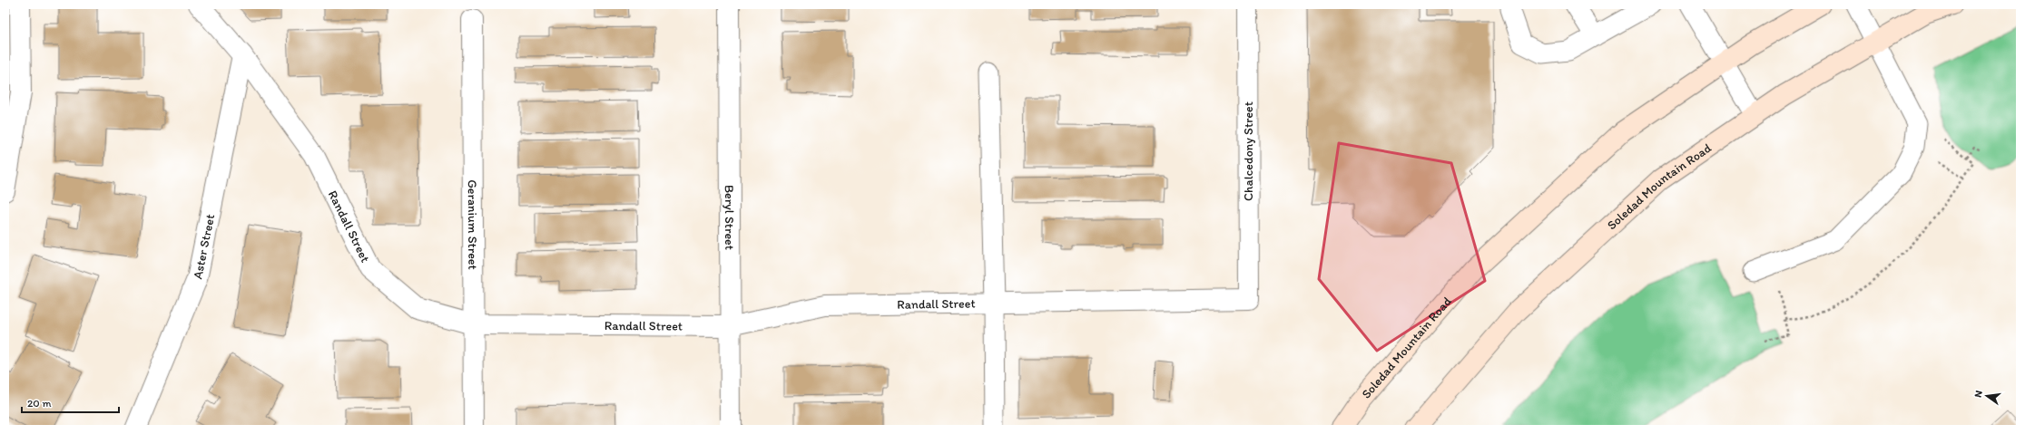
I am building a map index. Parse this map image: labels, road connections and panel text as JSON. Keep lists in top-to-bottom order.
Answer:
{
  "streets": {
    "main road": ["Soledad Mountain Road"],
    "street": [
      "Chalcedony Street",
      "Beryl Street",
      "Geranium Street",
      "Randall Street",
      "Aster Street"
    ]
  },
  "crossings": [
    ["Chalcedony Street", "Randall Street"],
    ["Beryl Street", "Randall Street"],
    ["Geranium Street", "Randall Street"],
    ["Randall Street", "Aster Street"]
  ],
  "scale_bar": "20 m",
  "north": "left"
}
